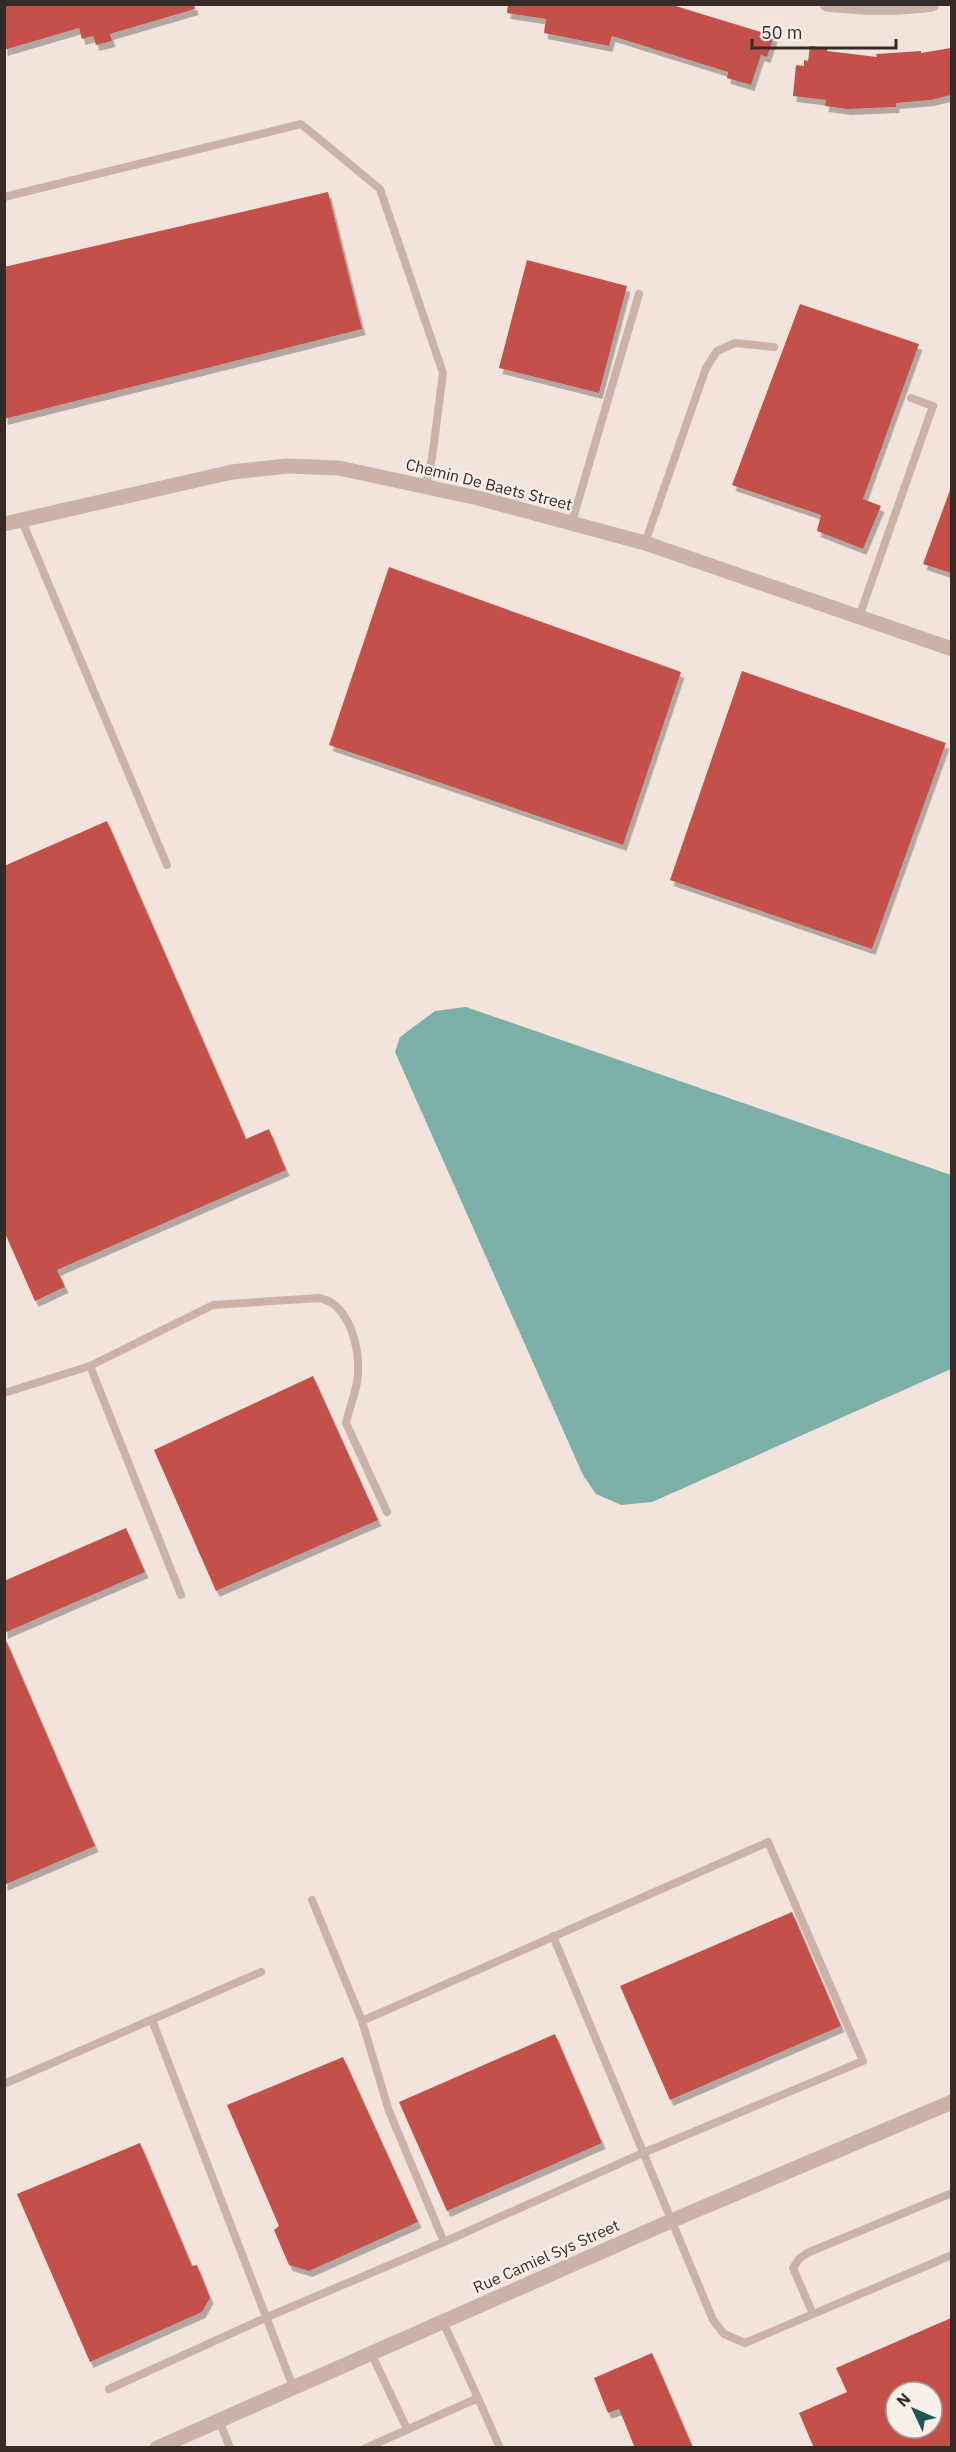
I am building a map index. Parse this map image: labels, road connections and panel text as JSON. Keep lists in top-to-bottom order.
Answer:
{
  "streets": {
    "street": ["Chemin De Baets Street", "Rue Camiel Sys Street"]
  },
  "scale_bar": "50 m",
  "north": "top left"
}
